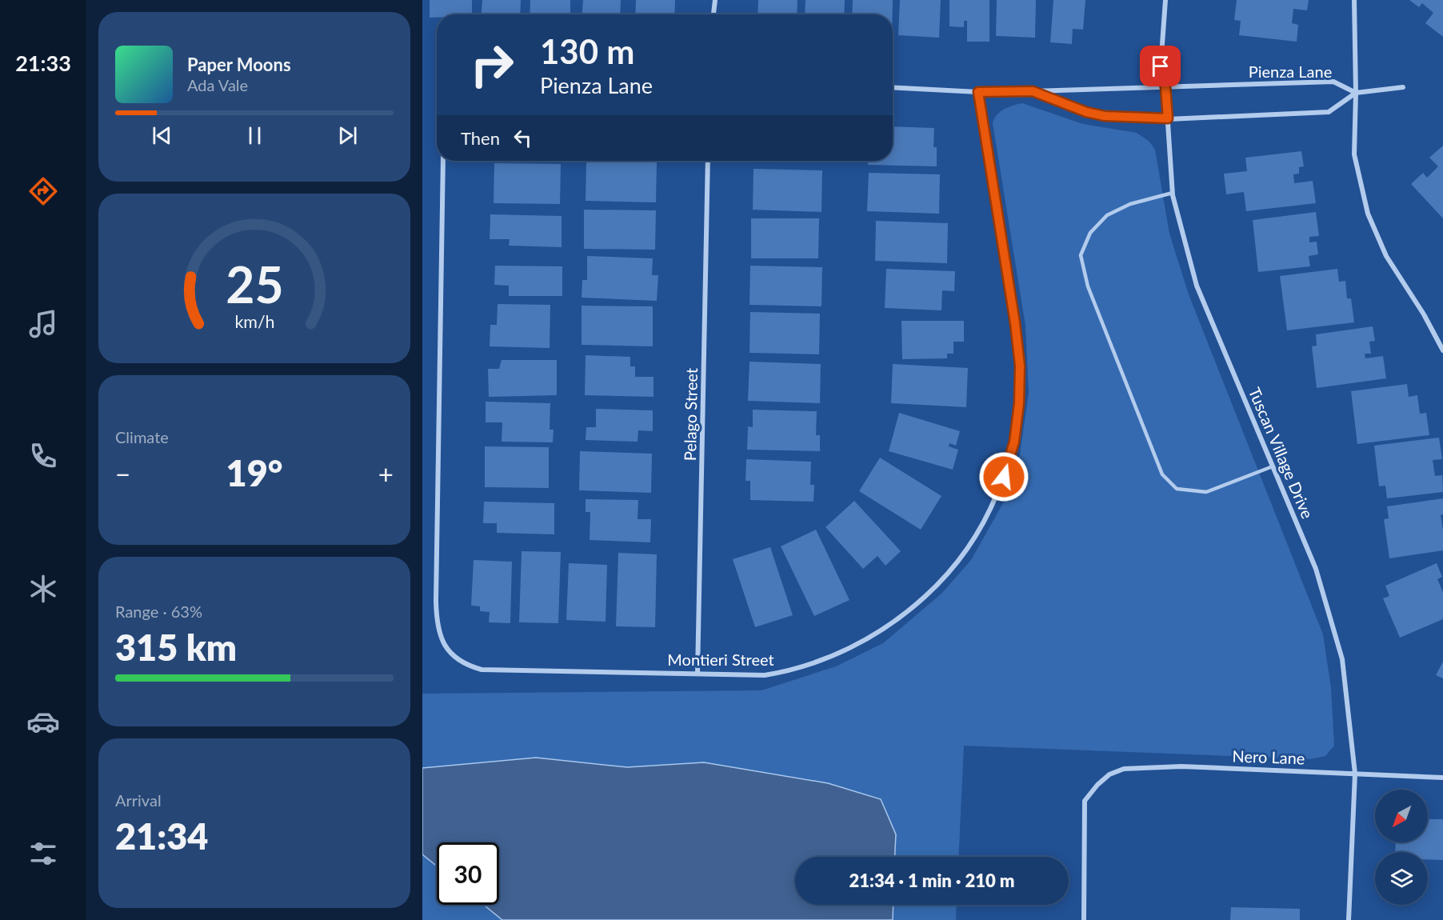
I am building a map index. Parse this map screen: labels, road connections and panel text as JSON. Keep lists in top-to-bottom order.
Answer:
{
  "streets": {
    "street": [
      "Pienza Lane",
      "Pelago Street",
      "Tuscan Village Drive",
      "Montieri Street",
      "Nero Lane"
    ]
  },
  "crossings": [
    ["Pienza Lane", "Tuscan Village Drive"],
    ["Pienza Lane", "Montieri Street"],
    ["Pelago Street", "Montieri Street"],
    ["Tuscan Village Drive", "Nero Lane"]
  ],
  "north": "bottom left",
  "page": {
    "tabs": "21:33",
    "turn": ["130 m", "Pienza Lane"],
    "song": ["Paper Moons", "Ada Vale"],
    "then": "Then",
    "tile": [
      "Climate",
      ["Range · 63%", "315 km"],
      ["Arrival", "21:34"]
    ],
    "heat": ["−", "19°", "+"],
    "limit": "30",
    "trip": "21:34 · 1 min · 210 m",
    "gauge": ["25", "km/h"]
  }
}
